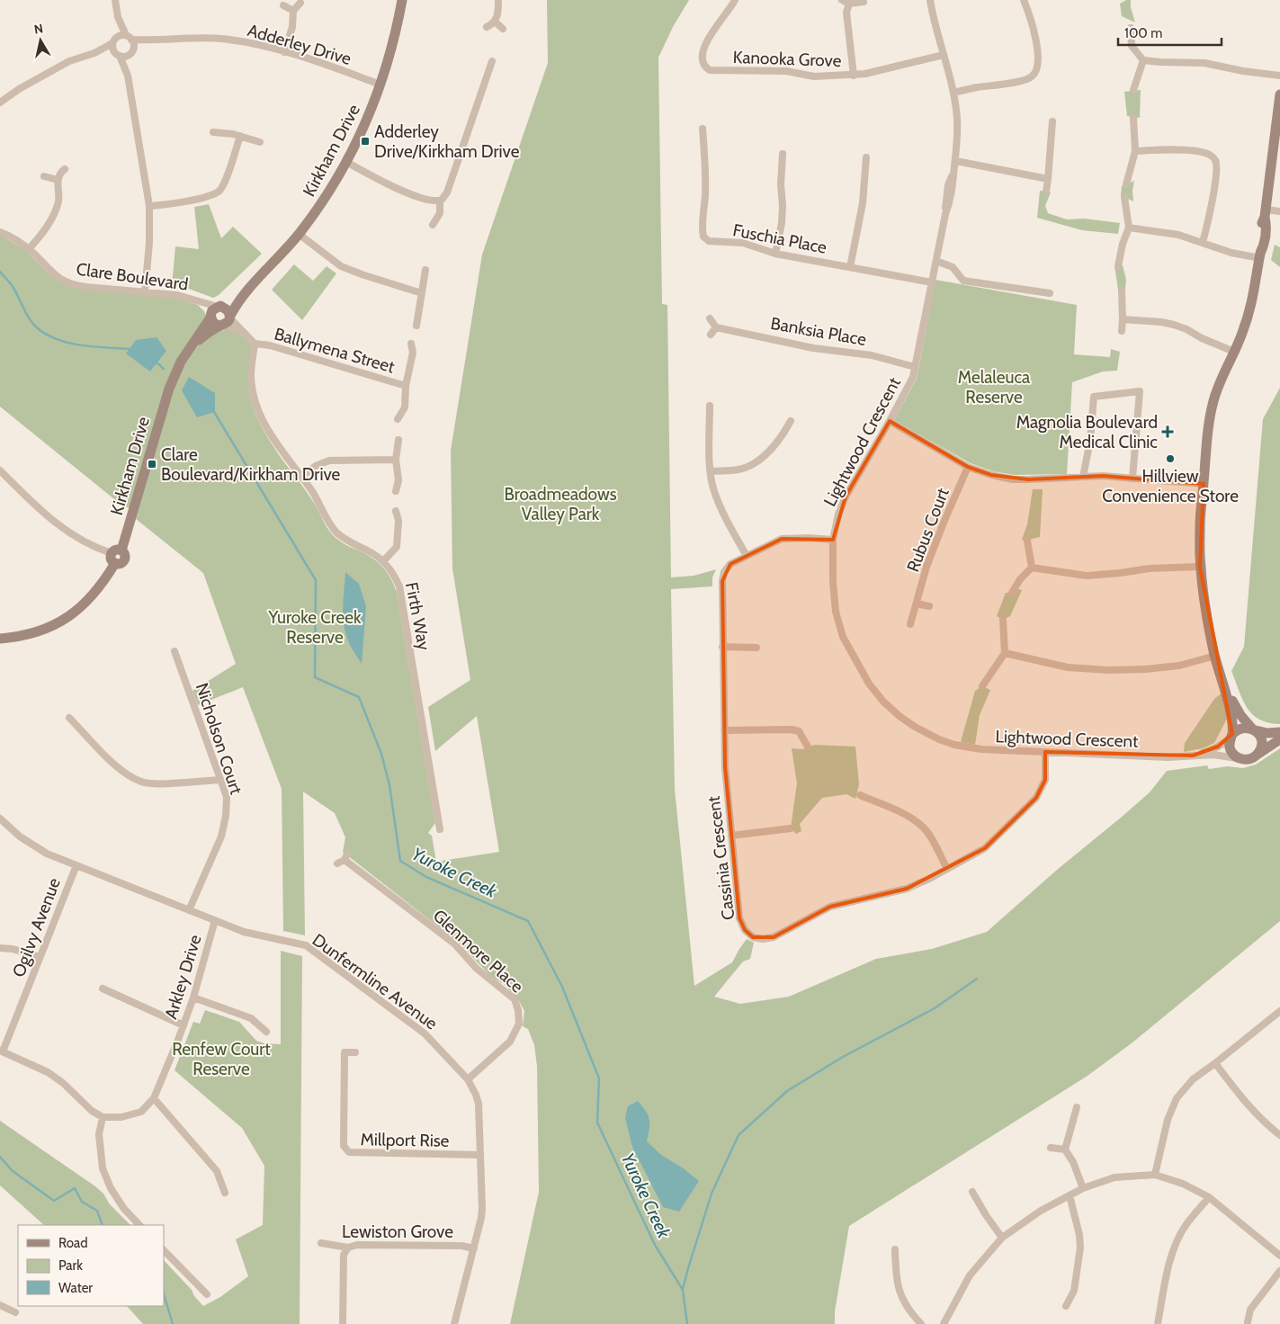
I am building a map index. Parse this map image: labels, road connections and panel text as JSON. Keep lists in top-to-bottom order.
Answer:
{
  "streets": {
    "street": [
      "Adderley Drive",
      "Kanooka Grove",
      "Kirkham Drive",
      "Fuschia Place",
      "Clare Boulevard",
      "Banksia Place",
      "Ballymena Street",
      "Lightwood Crescent",
      "Rubus Court",
      "Firth Way",
      "Nicholson Court",
      "Cassinia Crescent",
      "Ogilvy Avenue",
      "Glenmore Place",
      "Arkley Drive",
      "Dunfermline Avenue",
      "Millport Rise",
      "Lewiston Grove"
    ]
  },
  "crossings": [
    ["Adderley Drive", "Kirkham Drive"],
    ["Kanooka Grove", "Lightwood Crescent"],
    ["Kirkham Drive", "Clare Boulevard"],
    ["Fuschia Place", "Lightwood Crescent"],
    ["Banksia Place", "Lightwood Crescent"],
    ["Ballymena Street", "Firth Way"],
    ["Lightwood Crescent", "Cassinia Crescent"],
    ["Nicholson Court", "Dunfermline Avenue"],
    ["Ogilvy Avenue", "Dunfermline Avenue"],
    ["Glenmore Place", "Dunfermline Avenue"],
    ["Arkley Drive", "Dunfermline Avenue"],
    ["Dunfermline Avenue", "Millport Rise"],
    ["Dunfermline Avenue", "Lewiston Grove"]
  ],
  "water": ["Yuroke Creek"],
  "parks": [
    "Melaleuca Reserve",
    "Broadmeadows Valley Park",
    "Yuroke Creek Reserve",
    "Renfew Court Reserve"
  ],
  "places": {
    "transit": ["Adderley Drive/Kirkham Drive", "Clare Boulevard/Kirkham Drive"],
    "health": ["Magnolia Boulevard Medical Clinic"],
    "other": ["Hillview Convenience Store"]
  },
  "legend": ["Road", "Park", "Water"],
  "scale_bar": "100 m",
  "north": "top"
}
